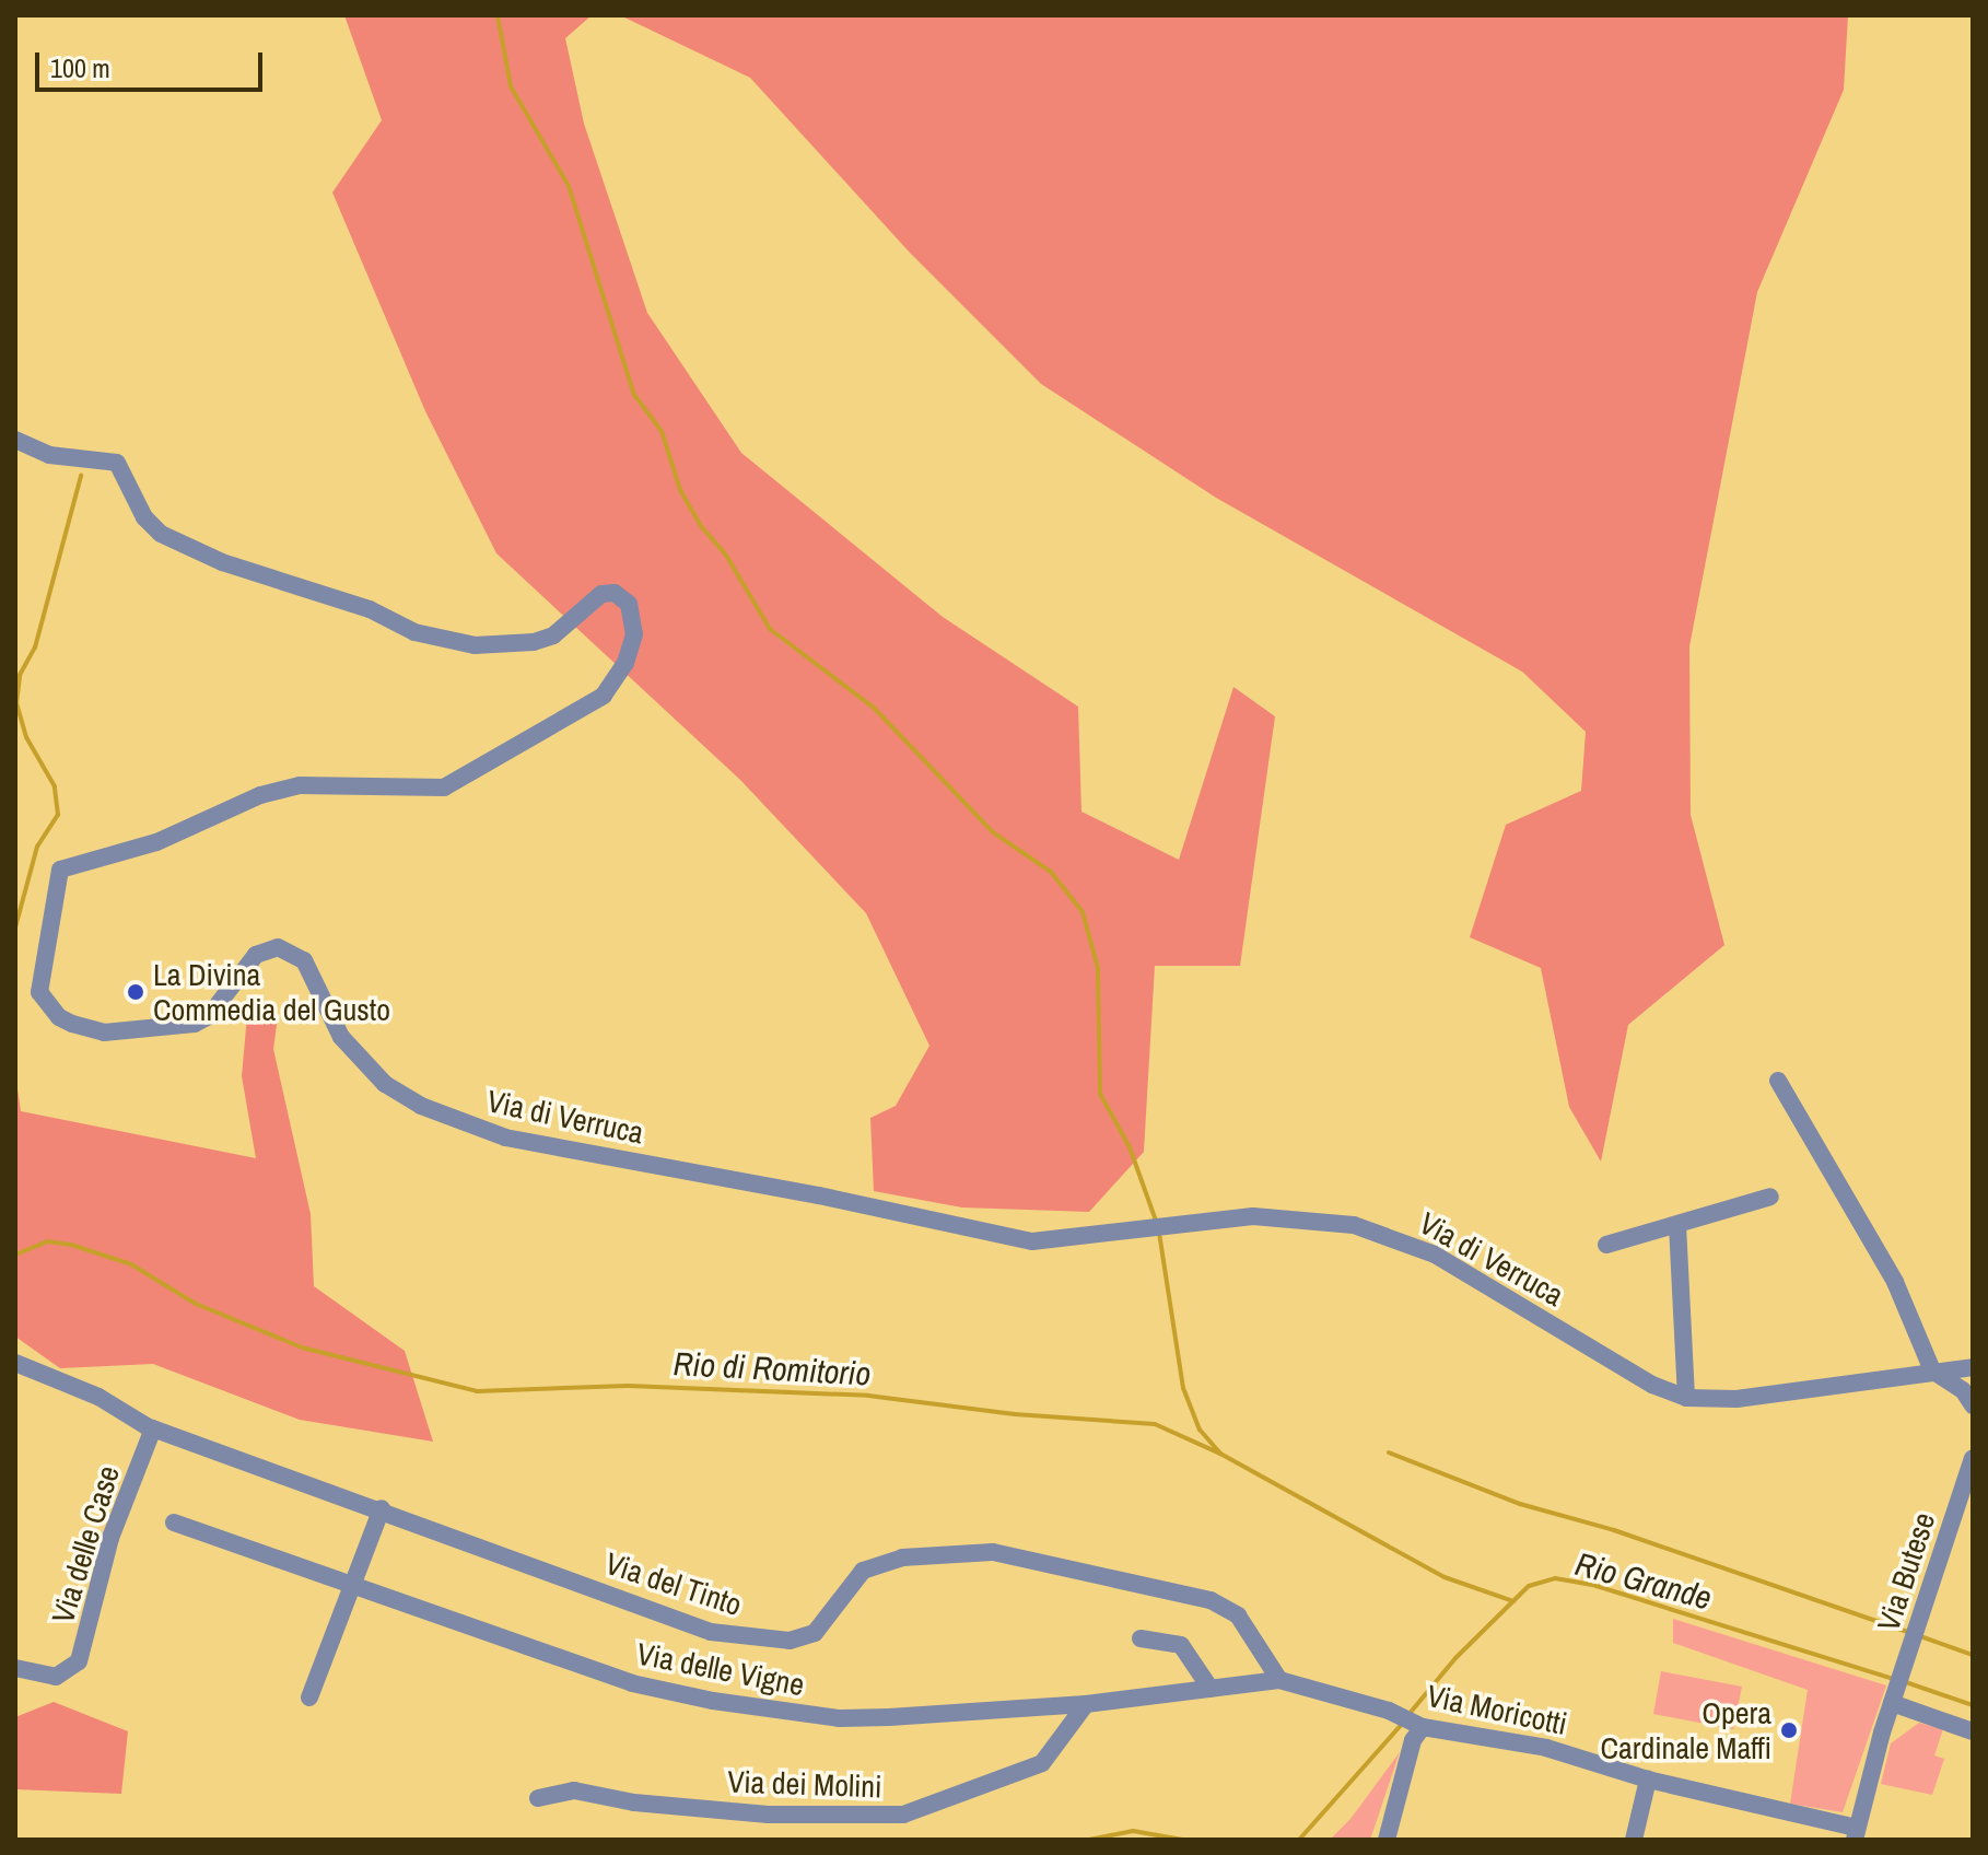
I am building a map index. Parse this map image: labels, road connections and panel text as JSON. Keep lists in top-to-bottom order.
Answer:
{
  "streets": {
    "street": [
      "Via di Verruca",
      "Via delle Case",
      "Via Butese",
      "Via del Tinto",
      "Via delle Vigne",
      "Via Moricotti",
      "Via dei Molini"
    ]
  },
  "crossings": [
    ["Via delle Case", "Via del Tinto"],
    ["Via Butese", "Via Moricotti"],
    ["Via del Tinto", "Via delle Vigne"],
    ["Via del Tinto", "Via Moricotti"],
    ["Via delle Vigne", "Via Moricotti"],
    ["Via delle Vigne", "Via dei Molini"]
  ],
  "water": ["Rio di Romitorio", "Rio Grande"],
  "places": ["La Divina Commedia del Gusto", "Opera Cardinale Maffi"],
  "scale_bar": "100 m"
}
